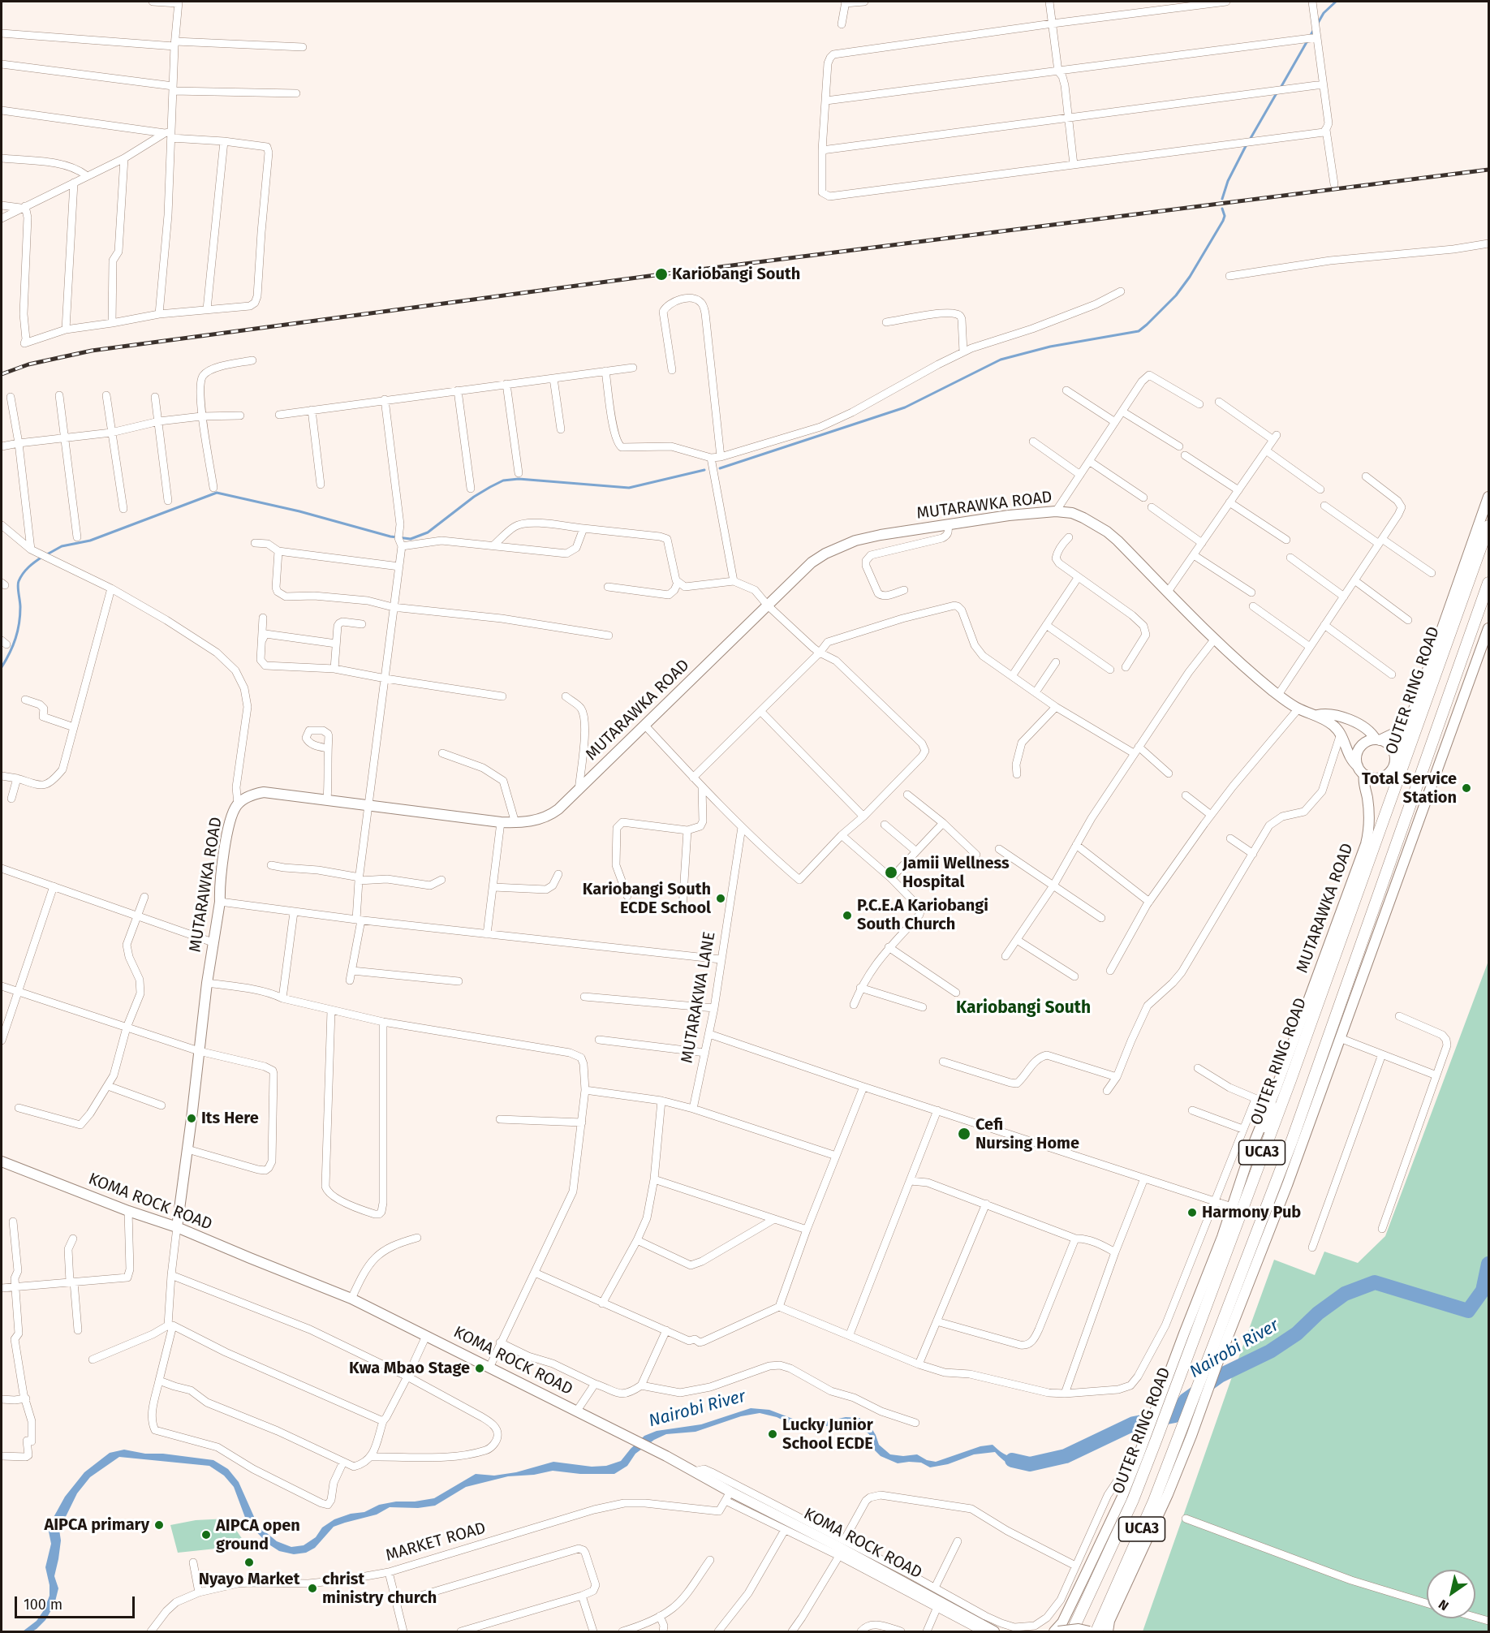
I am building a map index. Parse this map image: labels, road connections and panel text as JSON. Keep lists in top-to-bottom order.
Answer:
{
  "streets": {
    "main road": [
      "MUTARAWKA ROAD",
      "OUTER RING ROAD",
      "UCA3",
      "KOMA ROCK ROAD"
    ],
    "street": ["MUTARAKWA LANE", "MARKET ROAD"]
  },
  "crossings": [
    ["MUTARAWKA ROAD", "OUTER RING ROAD"],
    ["MUTARAWKA ROAD", "UCA3"],
    ["MUTARAWKA ROAD", "KOMA ROCK ROAD"],
    ["OUTER RING ROAD", "UCA3"],
    ["KOMA ROCK ROAD", "MARKET ROAD"]
  ],
  "districts": ["Kariobangi South"],
  "water": ["Nairobi River"],
  "places": [
    "Kariobangi South",
    "Total Service Station",
    "Jamii Wellness Hospital",
    "Kariobangi South ECDE School",
    "P.C.E.A Kariobangi South Church",
    "Its Here",
    "Cefi Nursing Home",
    "Harmony Pub",
    "Kwa Mbao Stage",
    "Lucky Junior School ECDE",
    "AIPCA primary",
    "AIPCA open ground",
    "Nyayo Market",
    "christ ministry church"
  ],
  "scale_bar": "100 m",
  "north": "bottom left"
}
